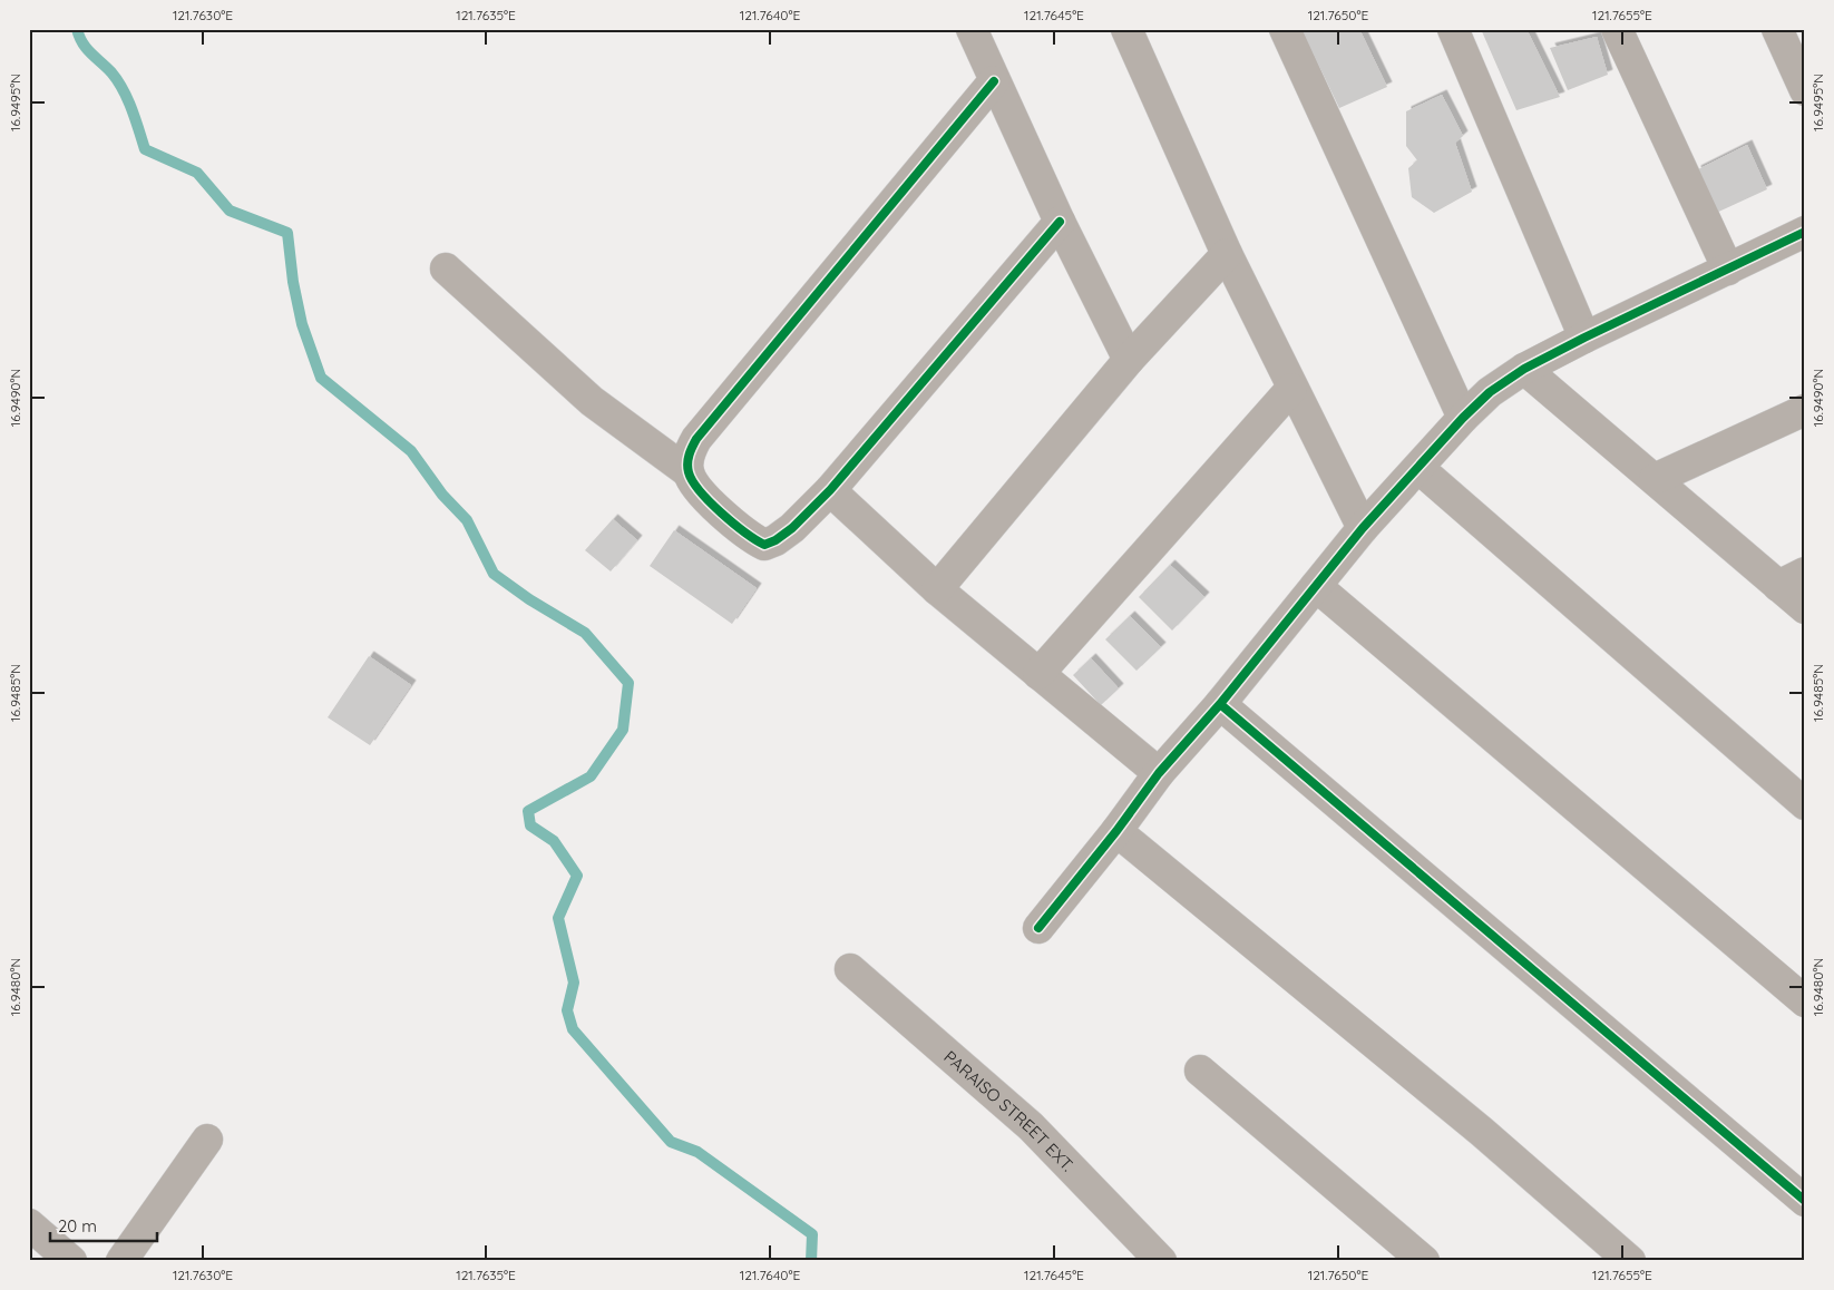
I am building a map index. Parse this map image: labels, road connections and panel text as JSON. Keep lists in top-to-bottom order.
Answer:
{
  "streets": {
    "street": ["PARAISO STREET EXT."]
  },
  "scale_bar": "20 m",
  "coordinates": [
    "121.7630°E",
    "121.7635°E",
    "121.7640°E",
    "121.7645°E",
    "121.7650°E",
    "121.7655°E",
    "16.9495°N",
    "16.9490°N",
    "16.9485°N",
    "16.9480°N"
  ]
}
